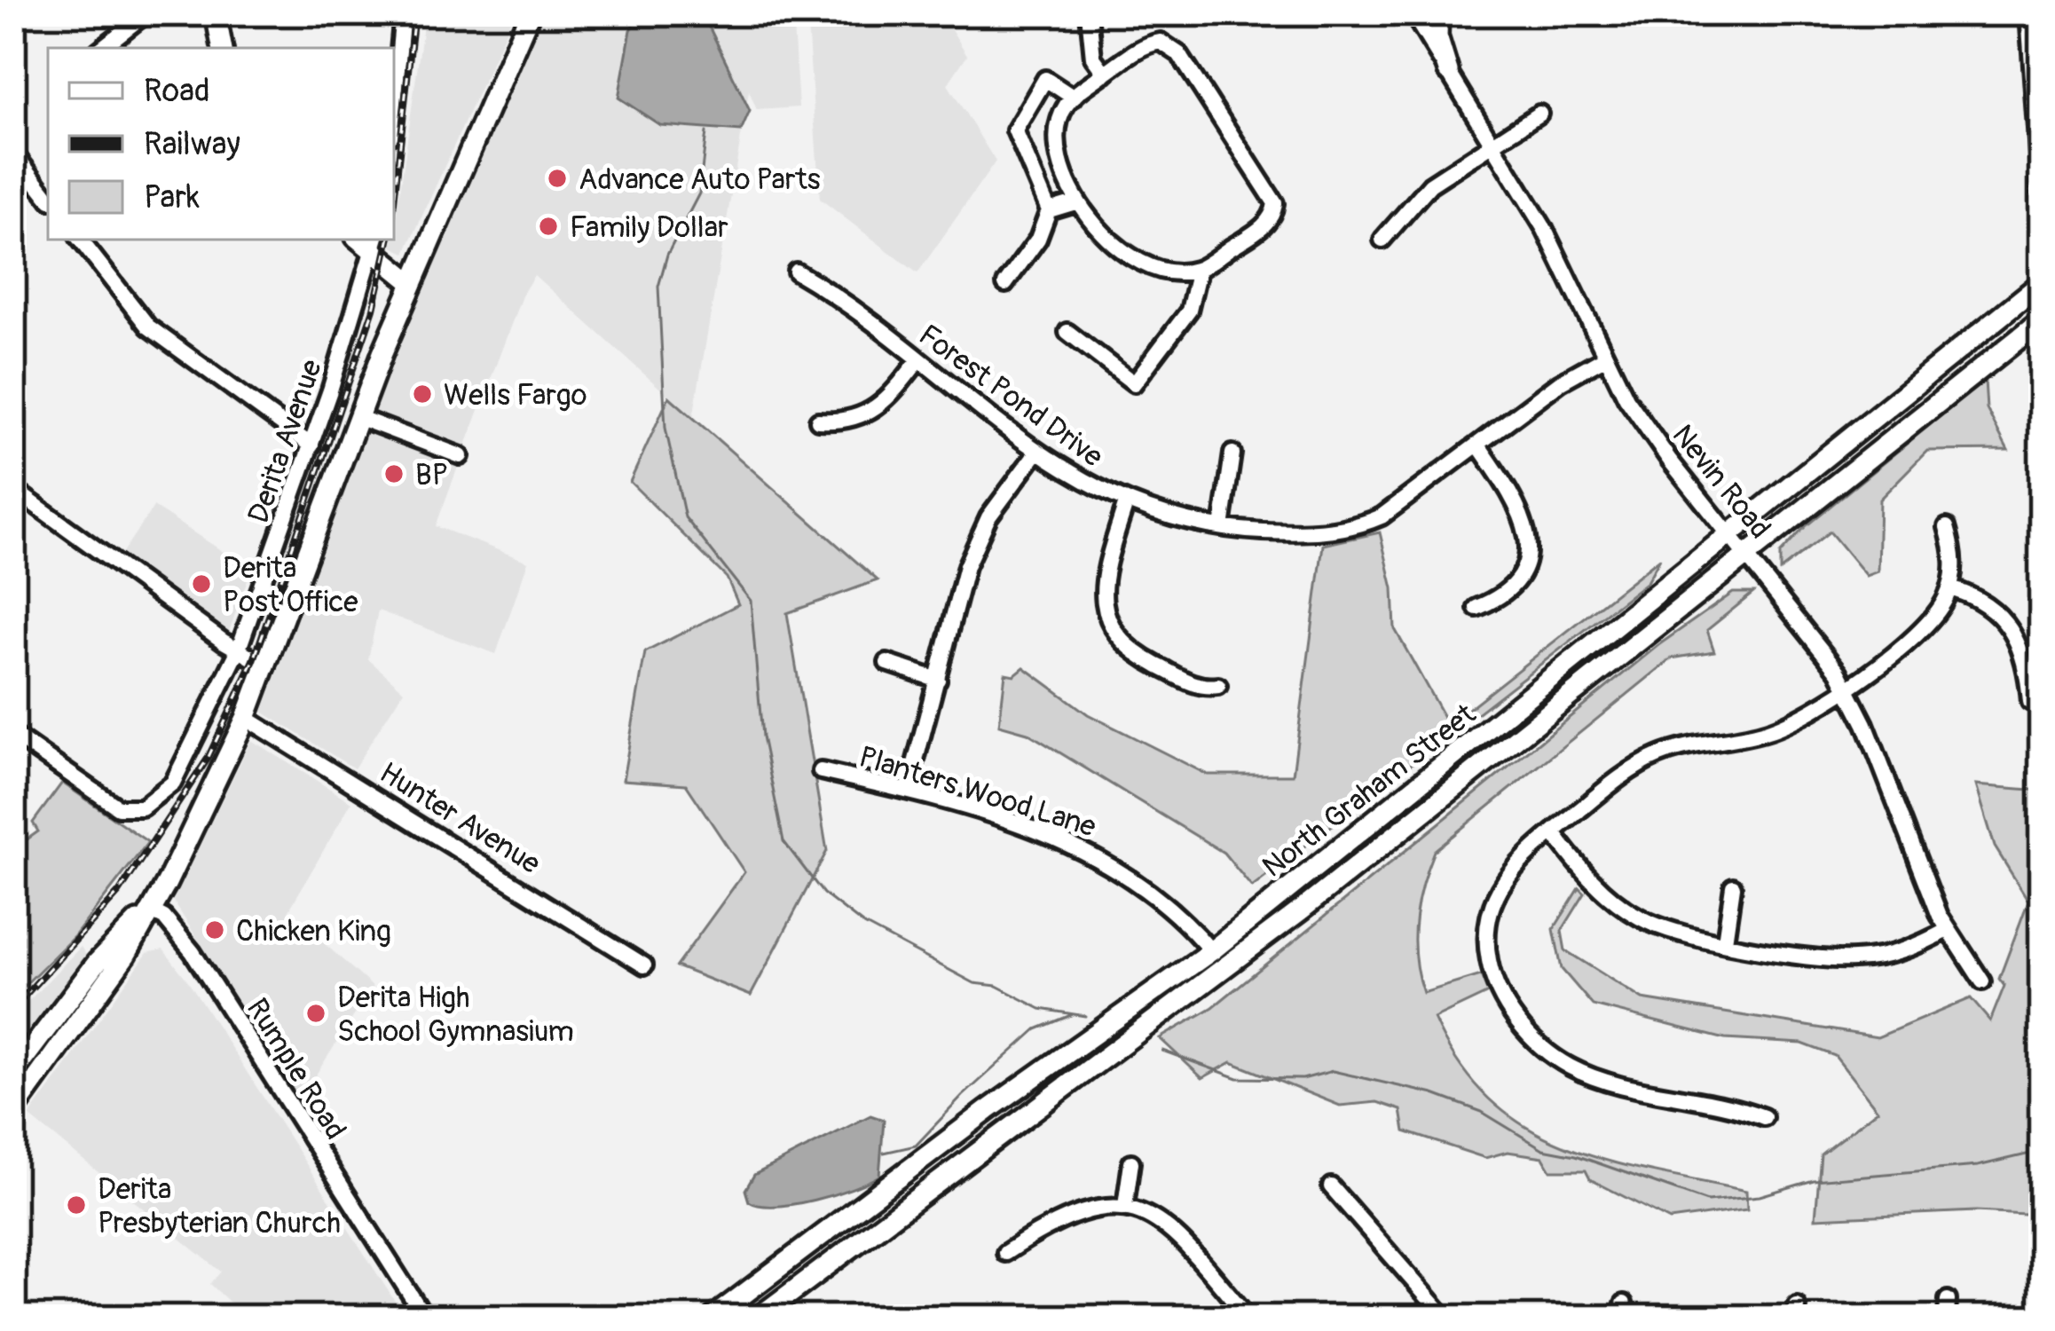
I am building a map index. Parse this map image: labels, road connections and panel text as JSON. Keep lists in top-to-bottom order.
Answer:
{
  "streets": {
    "main road": ["North Graham Street"],
    "street": [
      "Forest Pond Drive",
      "Derita Avenue",
      "Nevin Road",
      "Planters Wood Lane",
      "Hunter Avenue",
      "Rumple Road"
    ]
  },
  "crossings": [
    ["Forest Pond Drive", "Nevin Road"],
    ["Nevin Road", "North Graham Street"],
    ["North Graham Street", "Planters Wood Lane"]
  ],
  "places": [
    "Advance Auto Parts",
    "Family Dollar",
    "Wells Fargo",
    "BP",
    "Derita Post Office",
    "Chicken King",
    "Derita High School Gymnasium",
    "Derita Presbyterian Church"
  ],
  "legend": ["Road", "Railway", "Park"]
}
